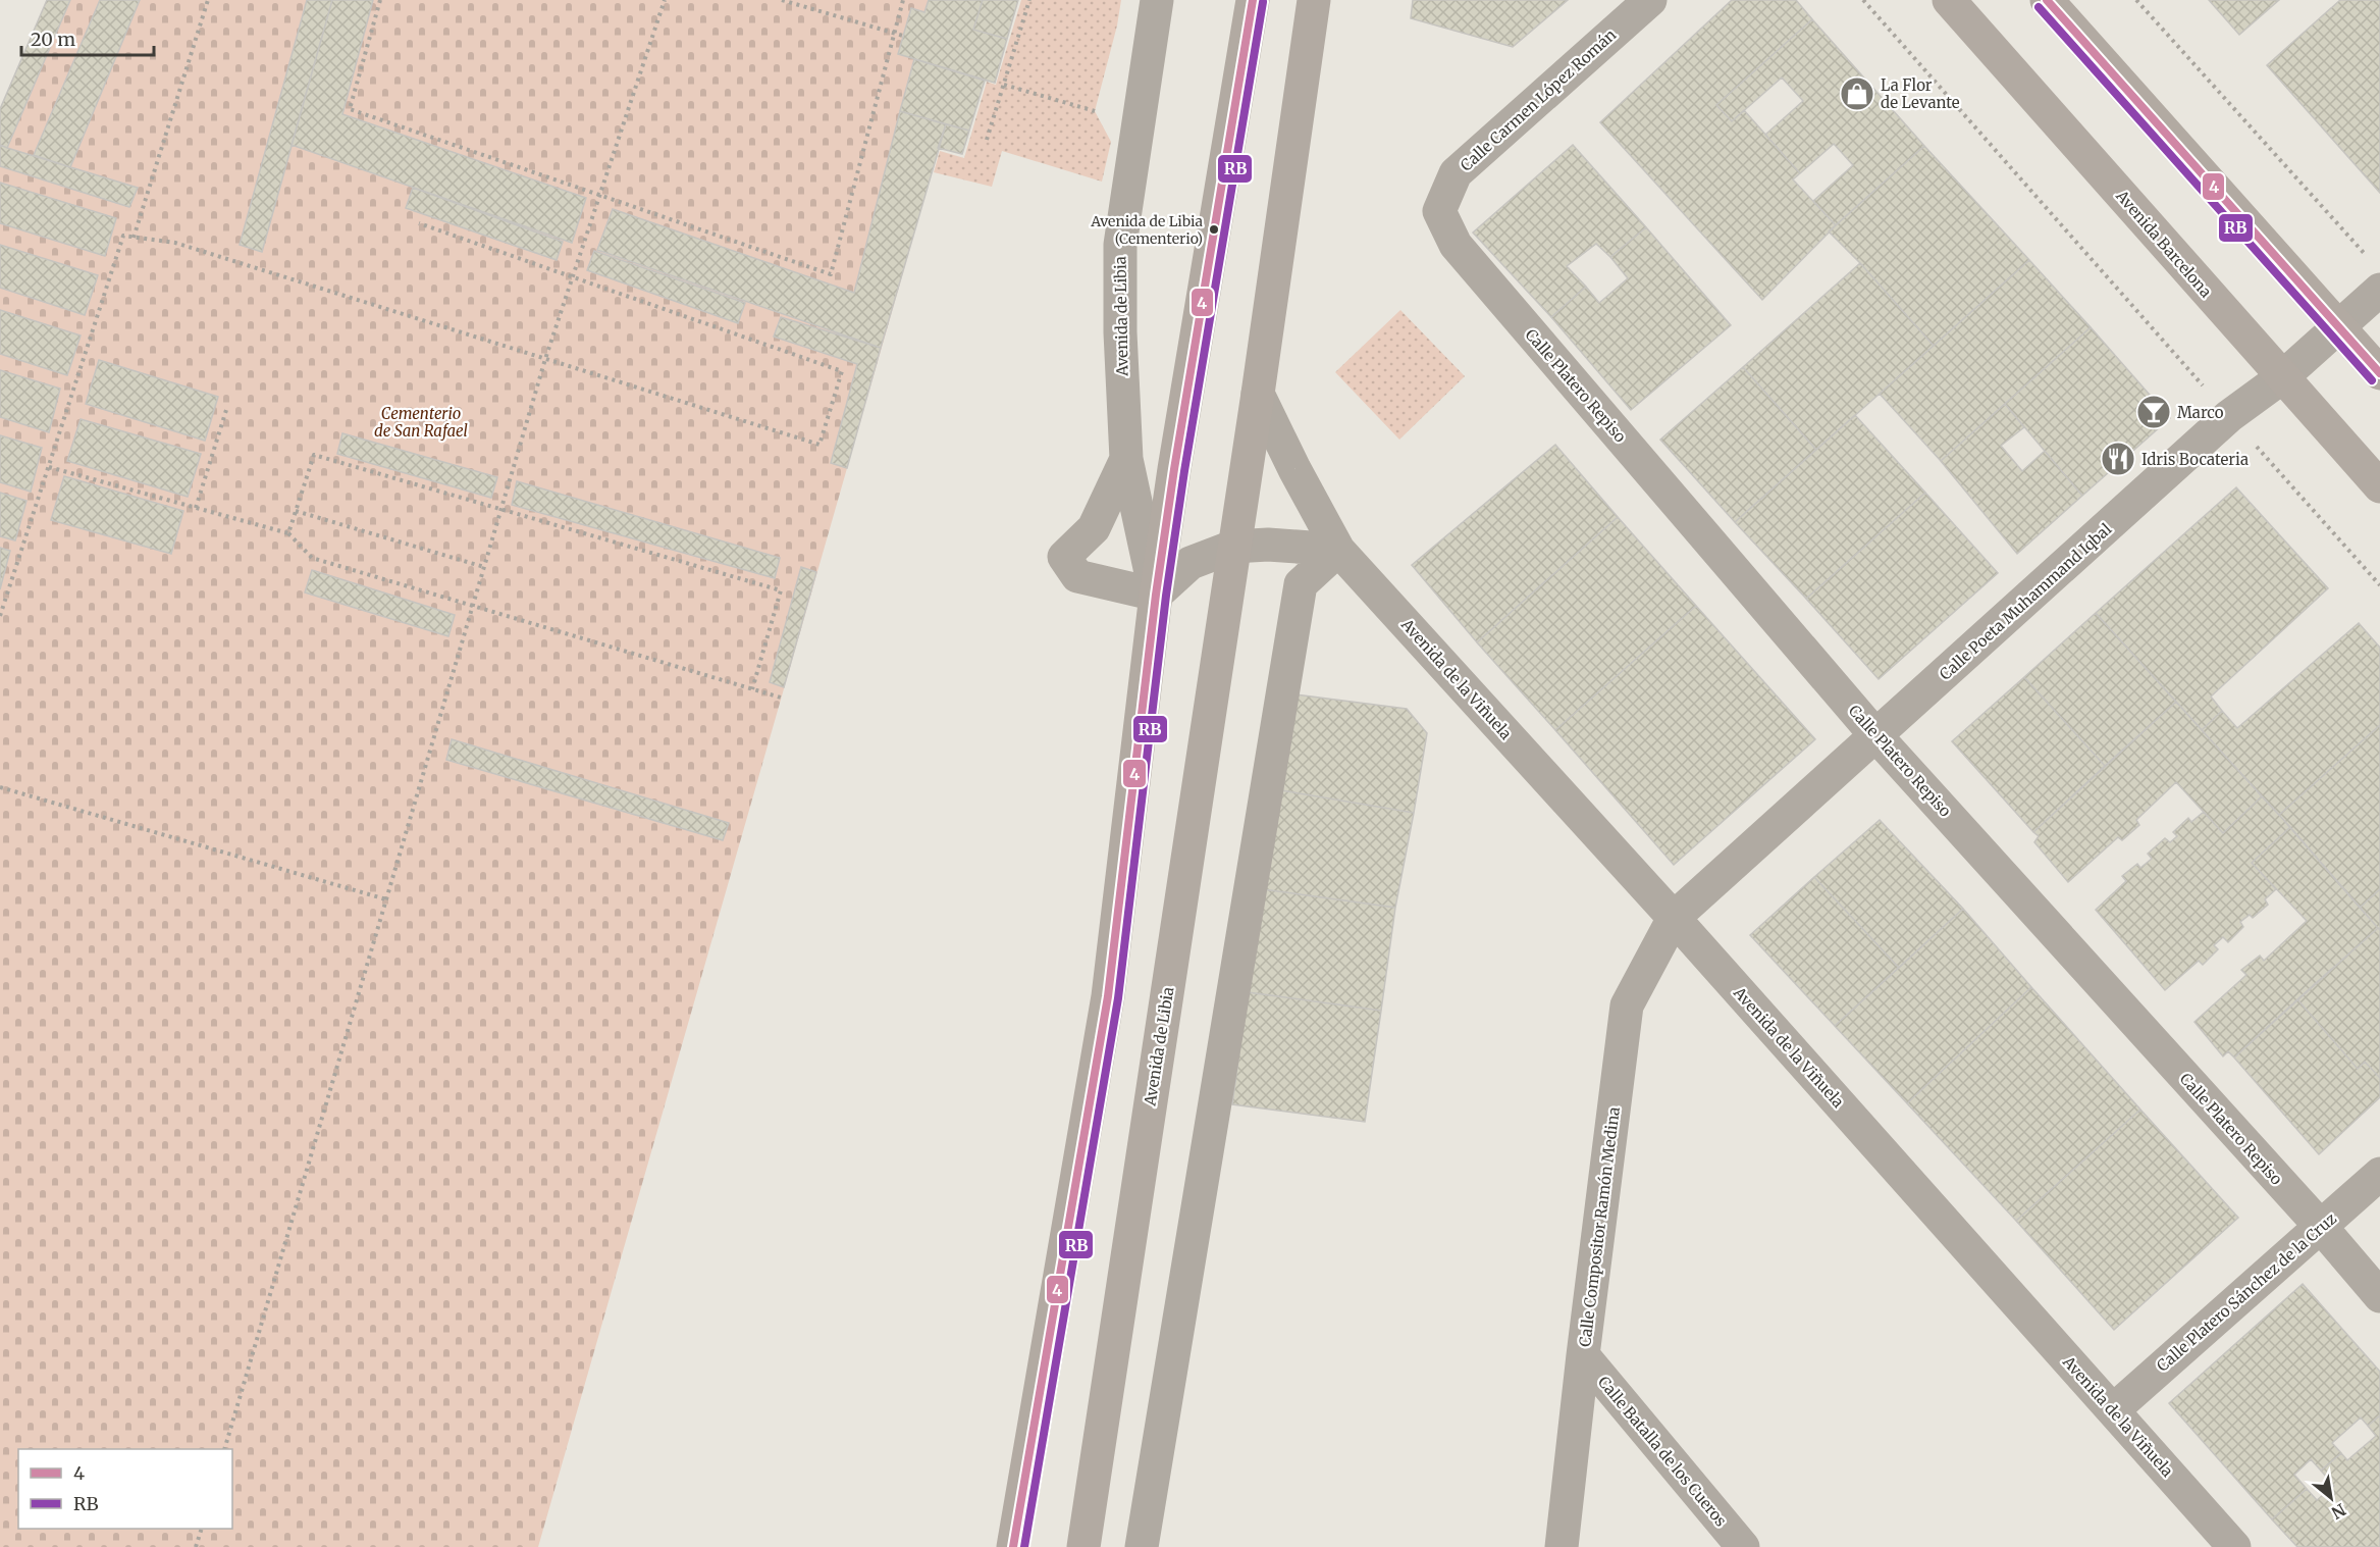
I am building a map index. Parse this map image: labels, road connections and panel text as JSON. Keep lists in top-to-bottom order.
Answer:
{
  "streets": {
    "main road": ["Avenida Barcelona", "Avenida de Libia"],
    "street": [
      "Calle Carmen López Román",
      "Calle Platero Repiso",
      "Calle Poeta Muhammand Iqbal",
      "Avenida de la Viñuela",
      "Calle Compositor Ramón Medina",
      "Calle Platero Sánchez de la Cruz",
      "Calle Batalla de los Cueros"
    ]
  },
  "crossings": [
    ["Calle Carmen López Román", "Calle Platero Repiso"],
    ["Avenida Barcelona", "Calle Poeta Muhammand Iqbal"],
    ["Avenida de Libia", "Avenida de la Viñuela"],
    ["Calle Platero Repiso", "Calle Poeta Muhammand Iqbal"],
    ["Calle Platero Repiso", "Calle Platero Sánchez de la Cruz"],
    ["Calle Poeta Muhammand Iqbal", "Avenida de la Viñuela"],
    ["Calle Poeta Muhammand Iqbal", "Calle Compositor Ramón Medina"],
    ["Avenida de la Viñuela", "Calle Compositor Ramón Medina"],
    ["Avenida de la Viñuela", "Calle Platero Sánchez de la Cruz"],
    ["Calle Compositor Ramón Medina", "Calle Batalla de los Cueros"]
  ],
  "parks": ["Cementerio de San Rafael"],
  "places": {
    "shop": ["La Flor de Levante"],
    "other": ["Avenida de Libia (Cementerio)"],
    "bar": ["Marco"],
    "restaurant": ["Idris Bocateria"]
  },
  "lines": ["transit line 4", "transit line RB"],
  "legend": ["4", "RB"],
  "scale_bar": "20 m",
  "north": "bottom right"
}
